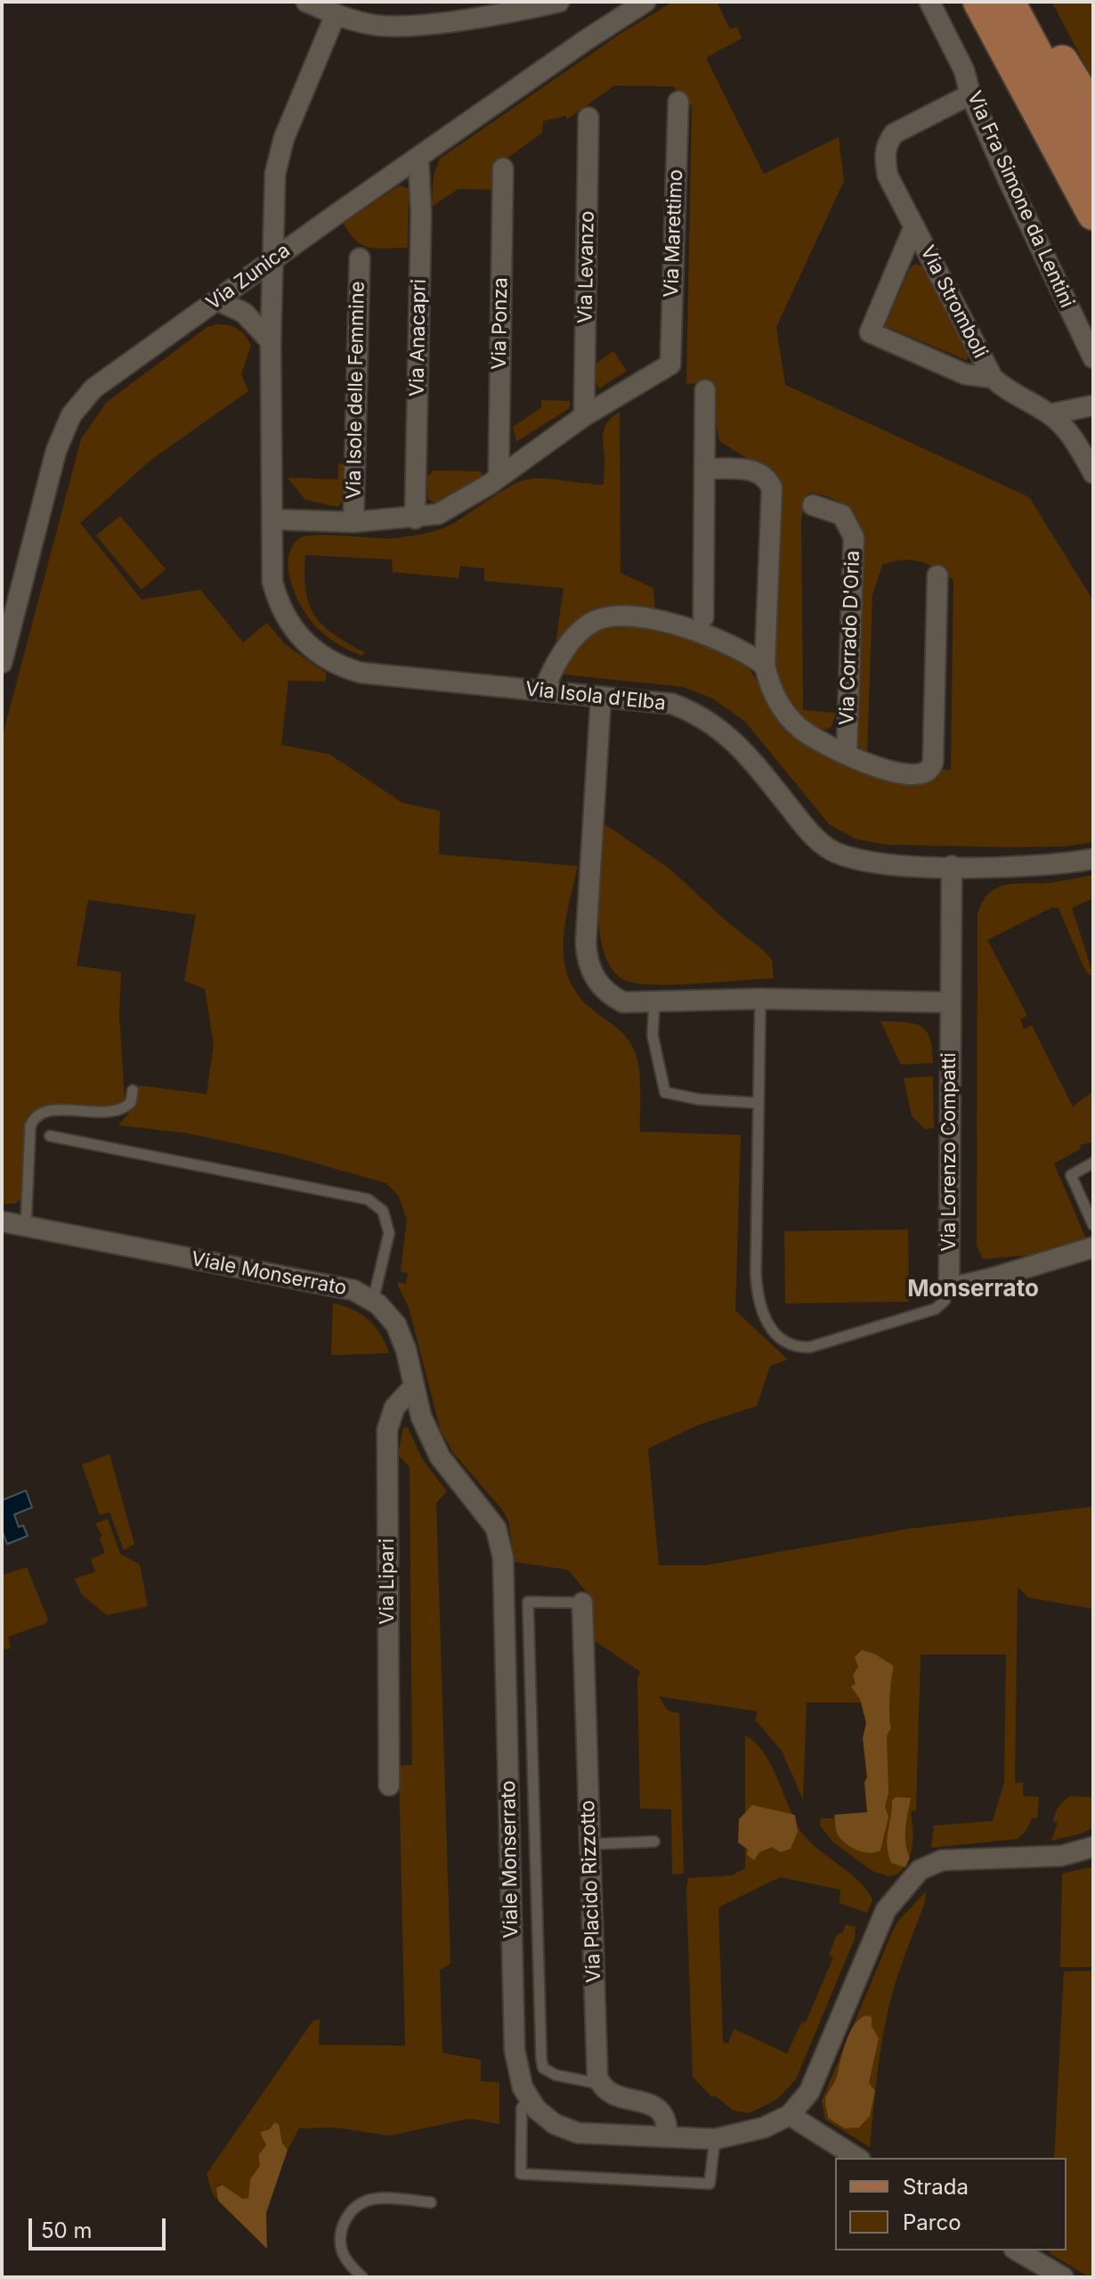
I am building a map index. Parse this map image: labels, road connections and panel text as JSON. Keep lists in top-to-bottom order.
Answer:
{
  "streets": {
    "street": [
      "Via Fra Simone da Lentini",
      "Via Marettimo",
      "Via Levanzo",
      "Via Zunica",
      "Via Stromboli",
      "Via Ponza",
      "Via Anacapri",
      "Via Isole delle Femmine",
      "Via Corrado D'Oria",
      "Via Isola d'Elba",
      "Via Lorenzo Compatti",
      "Viale Monserrato",
      "Via Lipari",
      "Via Placido Rizzotto"
    ]
  },
  "crossings": [
    ["Via Fra Simone da Lentini", "Via Stromboli"],
    ["Via Marettimo", "Via Levanzo"],
    ["Via Zunica", "Via Anacapri"],
    ["Via Zunica", "Via Isola d'Elba"],
    ["Via Isola d'Elba", "Via Lorenzo Compatti"],
    ["Viale Monserrato", "Via Lipari"]
  ],
  "districts": ["Monserrato"],
  "legend": ["Strada", "Parco"],
  "scale_bar": "50 m"
}
